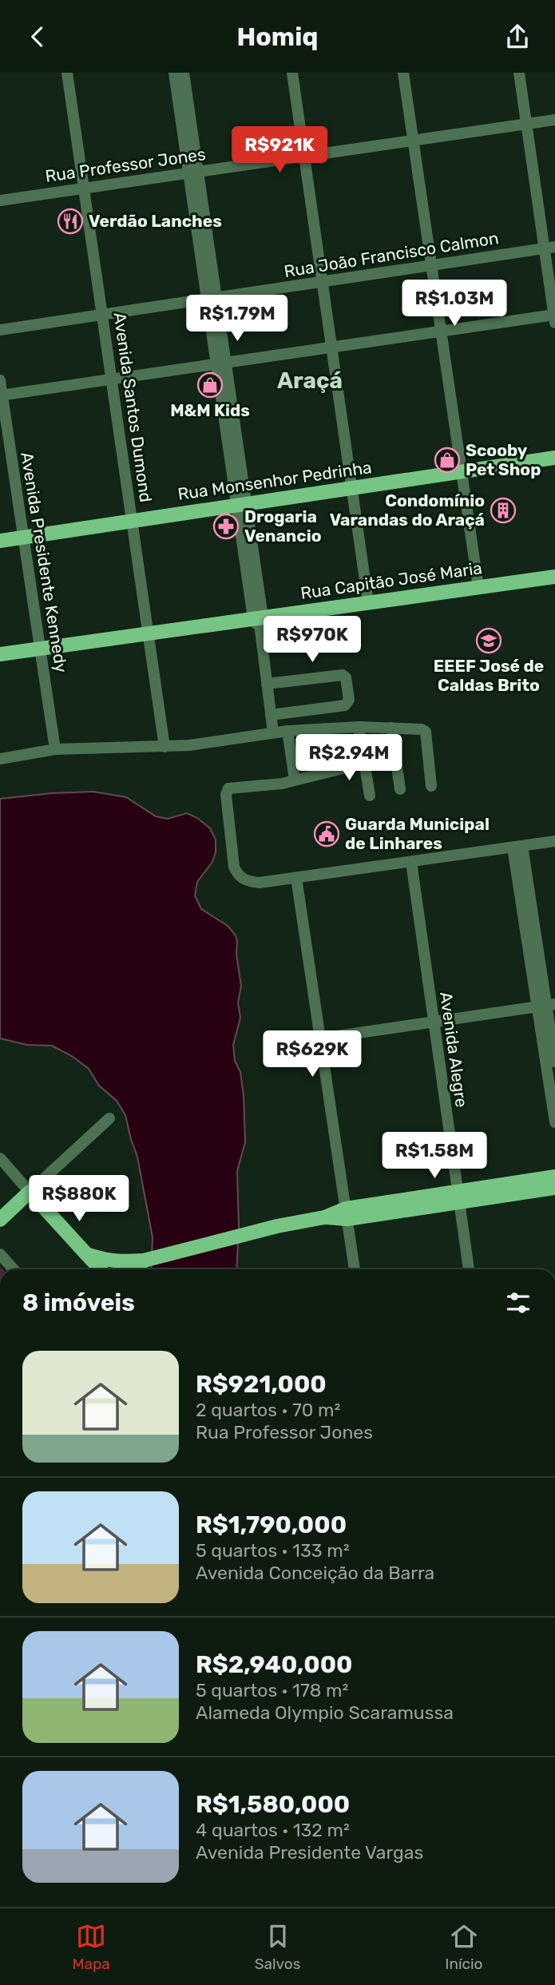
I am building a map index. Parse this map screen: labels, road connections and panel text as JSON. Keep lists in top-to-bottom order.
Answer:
{
  "streets": {
    "main road": ["Rua Monsenhor Pedrinha", "Rua Capitão José Maria"],
    "street": [
      "Rua Professor Jones",
      "Rua João Francisco Calmon",
      "Avenida Santos Dumond",
      "Avenida Presidente Kennedy",
      "Avenida Alegre"
    ]
  },
  "crossings": [
    ["Rua Professor Jones", "Avenida Santos Dumond"],
    ["Rua João Francisco Calmon", "Avenida Santos Dumond"],
    ["Avenida Santos Dumond", "Rua Monsenhor Pedrinha"],
    ["Avenida Santos Dumond", "Rua Capitão José Maria"],
    ["Rua Monsenhor Pedrinha", "Avenida Presidente Kennedy"],
    ["Avenida Presidente Kennedy", "Rua Capitão José Maria"]
  ],
  "districts": ["Araçá"],
  "places": {
    "restaurant": ["Verdão Lanches"],
    "shop": ["M&M Kids", "Scooby Pet Shop"],
    "building": ["Condomínio Varandas do Araçá"],
    "pharmacy": ["Drogaria Venancio"],
    "school or university": ["EEEF José de Caldas Brito"],
    "public building": ["Guarda Municipal de Linhares"]
  },
  "page": {
    "header": "Homiq",
    "price": [
      "R$921K",
      "R$1.03M",
      "R$1.79M",
      "R$970K",
      "R$2.94M",
      "R$629K",
      "R$1.58M",
      "R$880K"
    ],
    "heading": "8 imóveis",
    "list": [
      {
        "name": "R$921,000",
        "note": "2 quartos · 70 m² · Rua Professor Jones"
      },
      {
        "name": "R$1,790,000",
        "note": "5 quartos · 133 m² · Avenida Conceição da Barra"
      },
      {
        "name": "R$2,940,000",
        "note": "5 quartos · 178 m² · Alameda Olympio Scaramussa"
      },
      {
        "name": "R$1,580,000",
        "note": "4 quartos · 132 m² · Avenida Presidente Vargas"
      }
    ],
    "tabs": ["Mapa", "Salvos", "Início"]
  }
}
